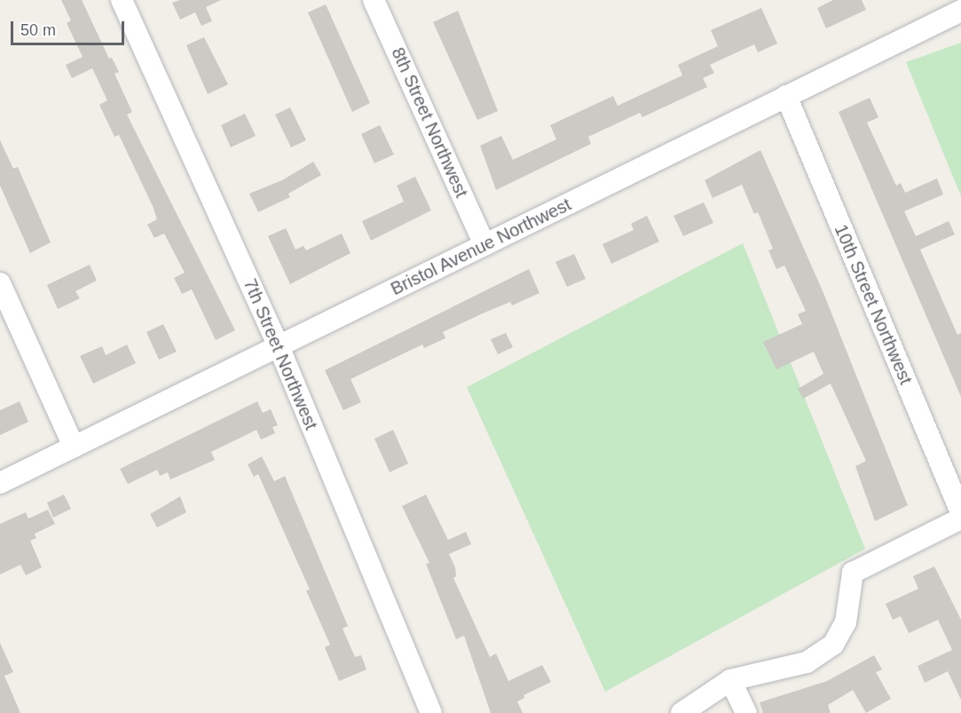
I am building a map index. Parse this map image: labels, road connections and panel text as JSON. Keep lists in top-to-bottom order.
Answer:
{
  "streets": {
    "street": [
      "8th Street Northwest",
      "Bristol Avenue Northwest",
      "10th Street Northwest",
      "7th Street Northwest"
    ]
  },
  "crossings": [
    ["8th Street Northwest", "Bristol Avenue Northwest"],
    ["Bristol Avenue Northwest", "10th Street Northwest"],
    ["Bristol Avenue Northwest", "7th Street Northwest"]
  ],
  "scale_bar": "50 m"
}
